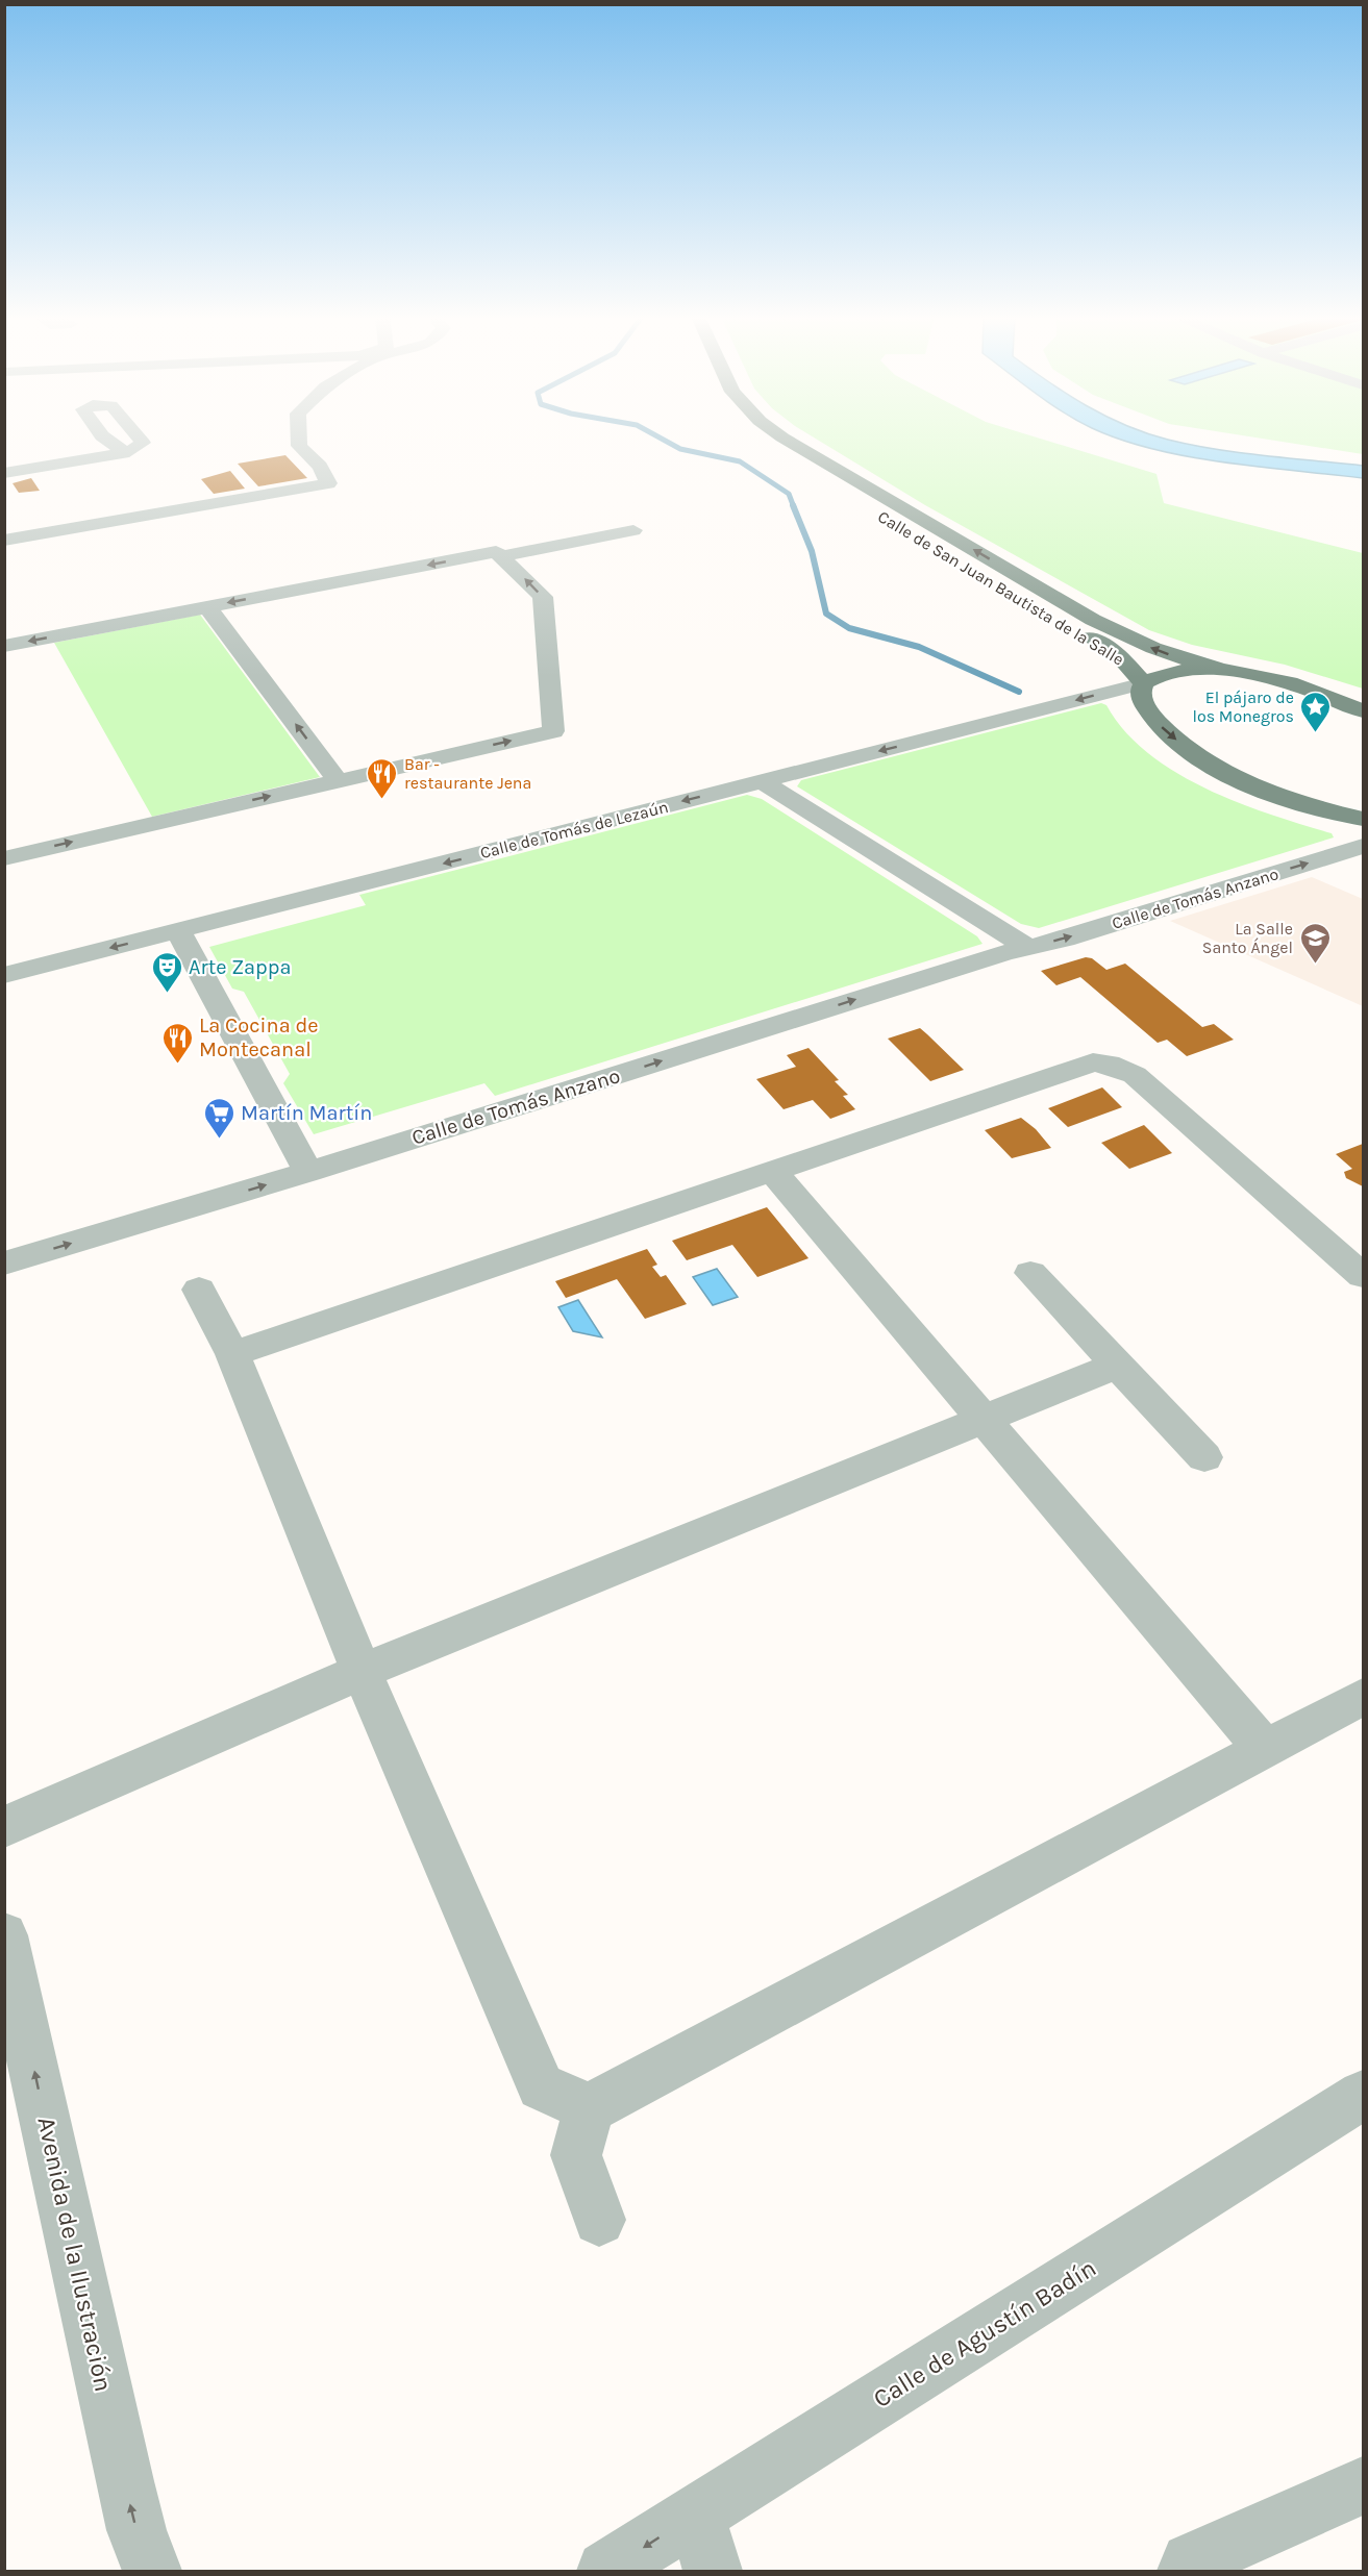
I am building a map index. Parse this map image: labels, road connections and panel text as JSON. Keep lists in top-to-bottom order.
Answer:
{
  "streets": {
    "main road": ["Calle de San Juan Bautista de la Salle"],
    "street": [
      "Calle de Tomás de Lezaún",
      "Calle de Tomás Anzano",
      "Avenida de la Ilustración",
      "Calle de Agustín Badín"
    ]
  },
  "crossings": [
    ["Calle de San Juan Bautista de la Salle", "Calle de Tomás de Lezaún"]
  ],
  "one_way": ["Avenida de la Ilustración"],
  "places": {
    "place": ["El pájaro de los Monegros"],
    "restaurant": ["Bar - restaurante Jena", "La Cocina de Montecanal"],
    "school or university": ["La Salle Santo Ángel"],
    "theatre": ["Arte Zappa"],
    "supermarket": ["Martín Martín"]
  }
}
